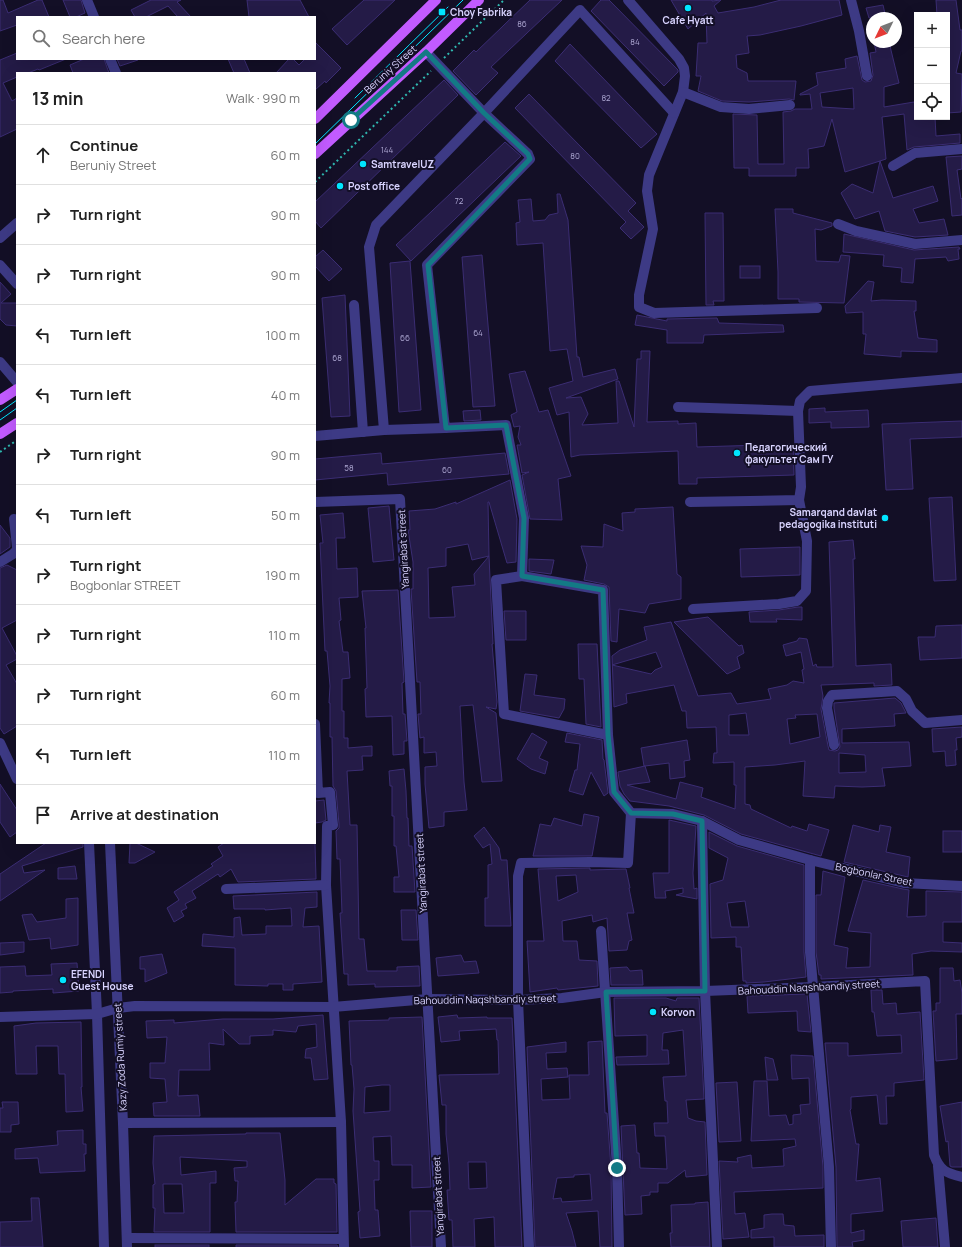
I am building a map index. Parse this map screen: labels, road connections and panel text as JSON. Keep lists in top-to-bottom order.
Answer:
{
  "streets": {
    "main road": ["Beruniy Street"],
    "street": [
      "Yangirabat street",
      "Bogbonlar Street",
      "Bahouddin Naqshbandiy street",
      "Kazy Zoda Rumiy street"
    ]
  },
  "crossings": [
    ["Yangirabat street", "Bahouddin Naqshbandiy street"],
    ["Bahouddin Naqshbandiy street", "Kazy Zoda Rumiy street"]
  ],
  "places": {
    "other": [
      "Cafe Hyatt",
      "SamtravelUZ",
      "Post office",
      "Педагогический факультет Сам ГУ",
      "Samarqand davlat pedagogika instituti",
      "EFENDI Guest House",
      "Korvon"
    ],
    "transit": ["Choy Fabrika"]
  },
  "house_numbers": [
    "86",
    "84",
    "82",
    "144",
    "80",
    "72",
    "64",
    "66",
    "68",
    "58",
    "60"
  ],
  "north": "bottom left",
  "page": {
    "map_buttons": ["+", "−"],
    "search": "Search here",
    "heading": ["13 min", "Walk · 990 m"],
    "list": [
      ["Continue", "Beruniy Street", "60 m"],
      ["Turn right", "90 m"],
      ["Turn right", "90 m"],
      ["Turn left", "100 m"],
      ["Turn left", "40 m"],
      ["Turn right", "90 m"],
      ["Turn left", "50 m"],
      ["Turn right", "Bogbonlar STREET", "190 m"],
      ["Turn right", "110 m"],
      ["Turn right", "60 m"],
      ["Turn left", "110 m"],
      "Arrive at destination"
    ]
  }
}
